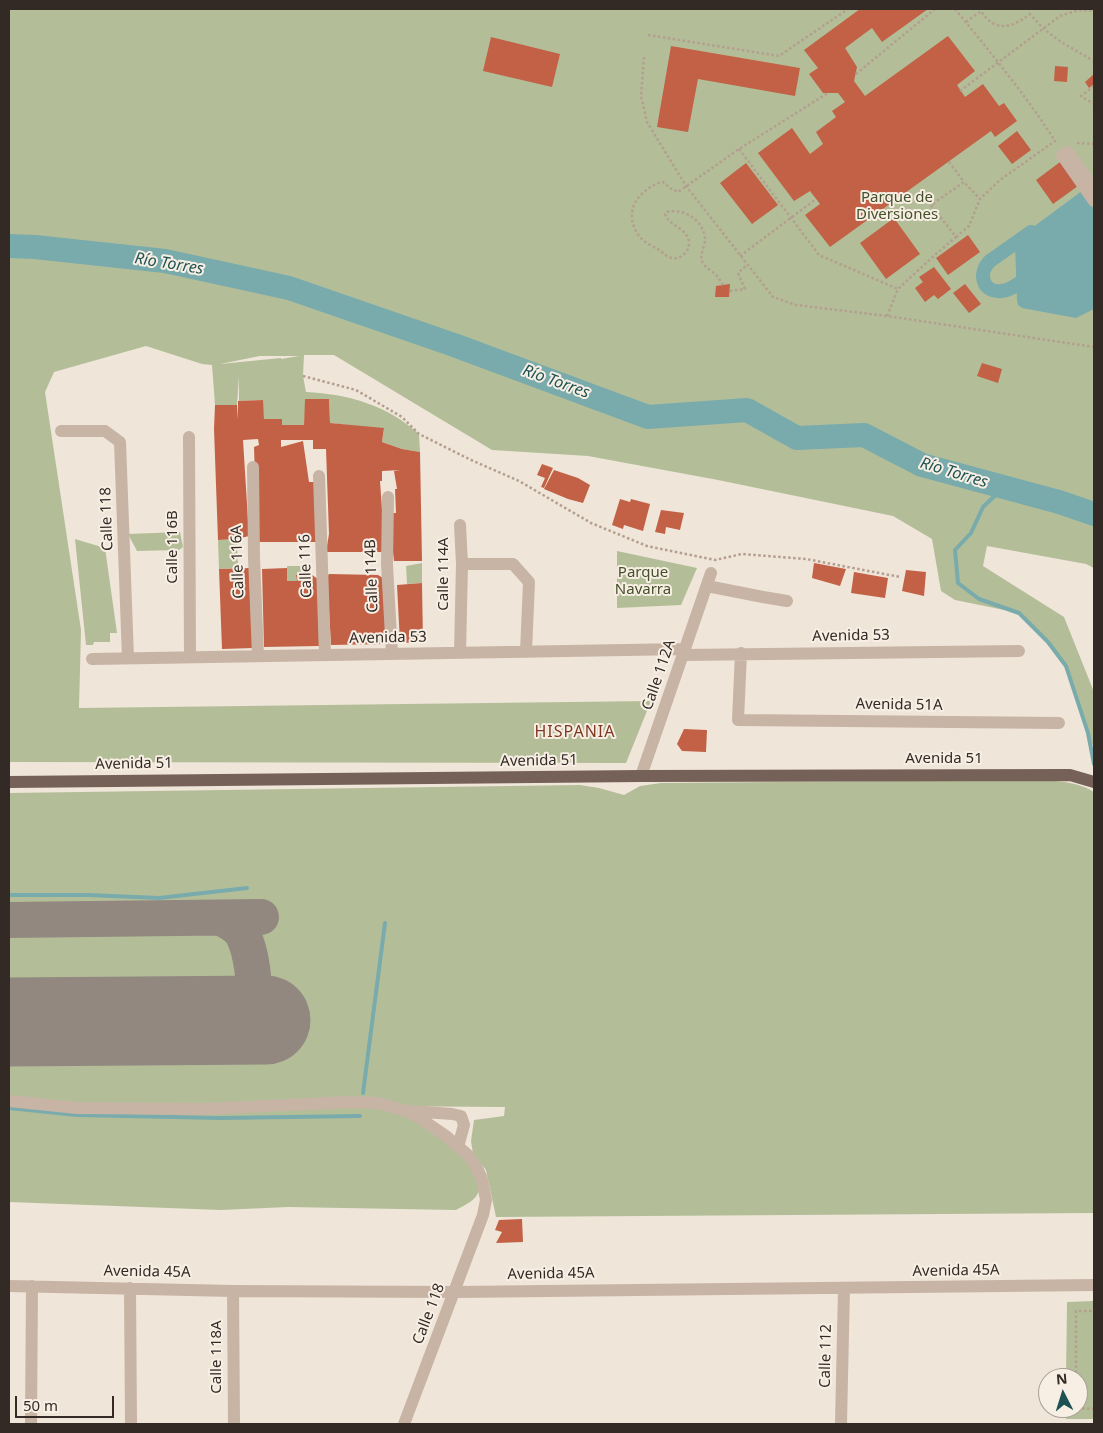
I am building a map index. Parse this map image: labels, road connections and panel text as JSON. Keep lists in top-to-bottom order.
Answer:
{
  "streets": {
    "main road": ["Avenida 51"],
    "street": [
      "Calle 118",
      "Calle 116B",
      "Calle 116A",
      "Calle 116",
      "Calle 114A",
      "Calle 114B",
      "Avenida 53",
      "Calle 112A",
      "Avenida 51A",
      "Avenida 45A",
      "Calle 112",
      "Calle 118A"
    ]
  },
  "crossings": [
    ["Calle 118", "Avenida 53"],
    ["Calle 118", "Avenida 45A"],
    ["Calle 116B", "Avenida 53"],
    ["Calle 116A", "Avenida 53"],
    ["Calle 116", "Avenida 53"],
    ["Calle 114A", "Avenida 53"],
    ["Calle 114B", "Avenida 53"],
    ["Avenida 53", "Calle 112A"],
    ["Avenida 53", "Avenida 51A"],
    ["Calle 112A", "Avenida 51"],
    ["Avenida 45A", "Calle 112"],
    ["Avenida 45A", "Calle 118A"]
  ],
  "districts": ["HISPANIA"],
  "water": ["Río Torres"],
  "parks": ["Parque de Diversiones", "Parque Navarra"],
  "scale_bar": "50 m",
  "north": "top"
}
